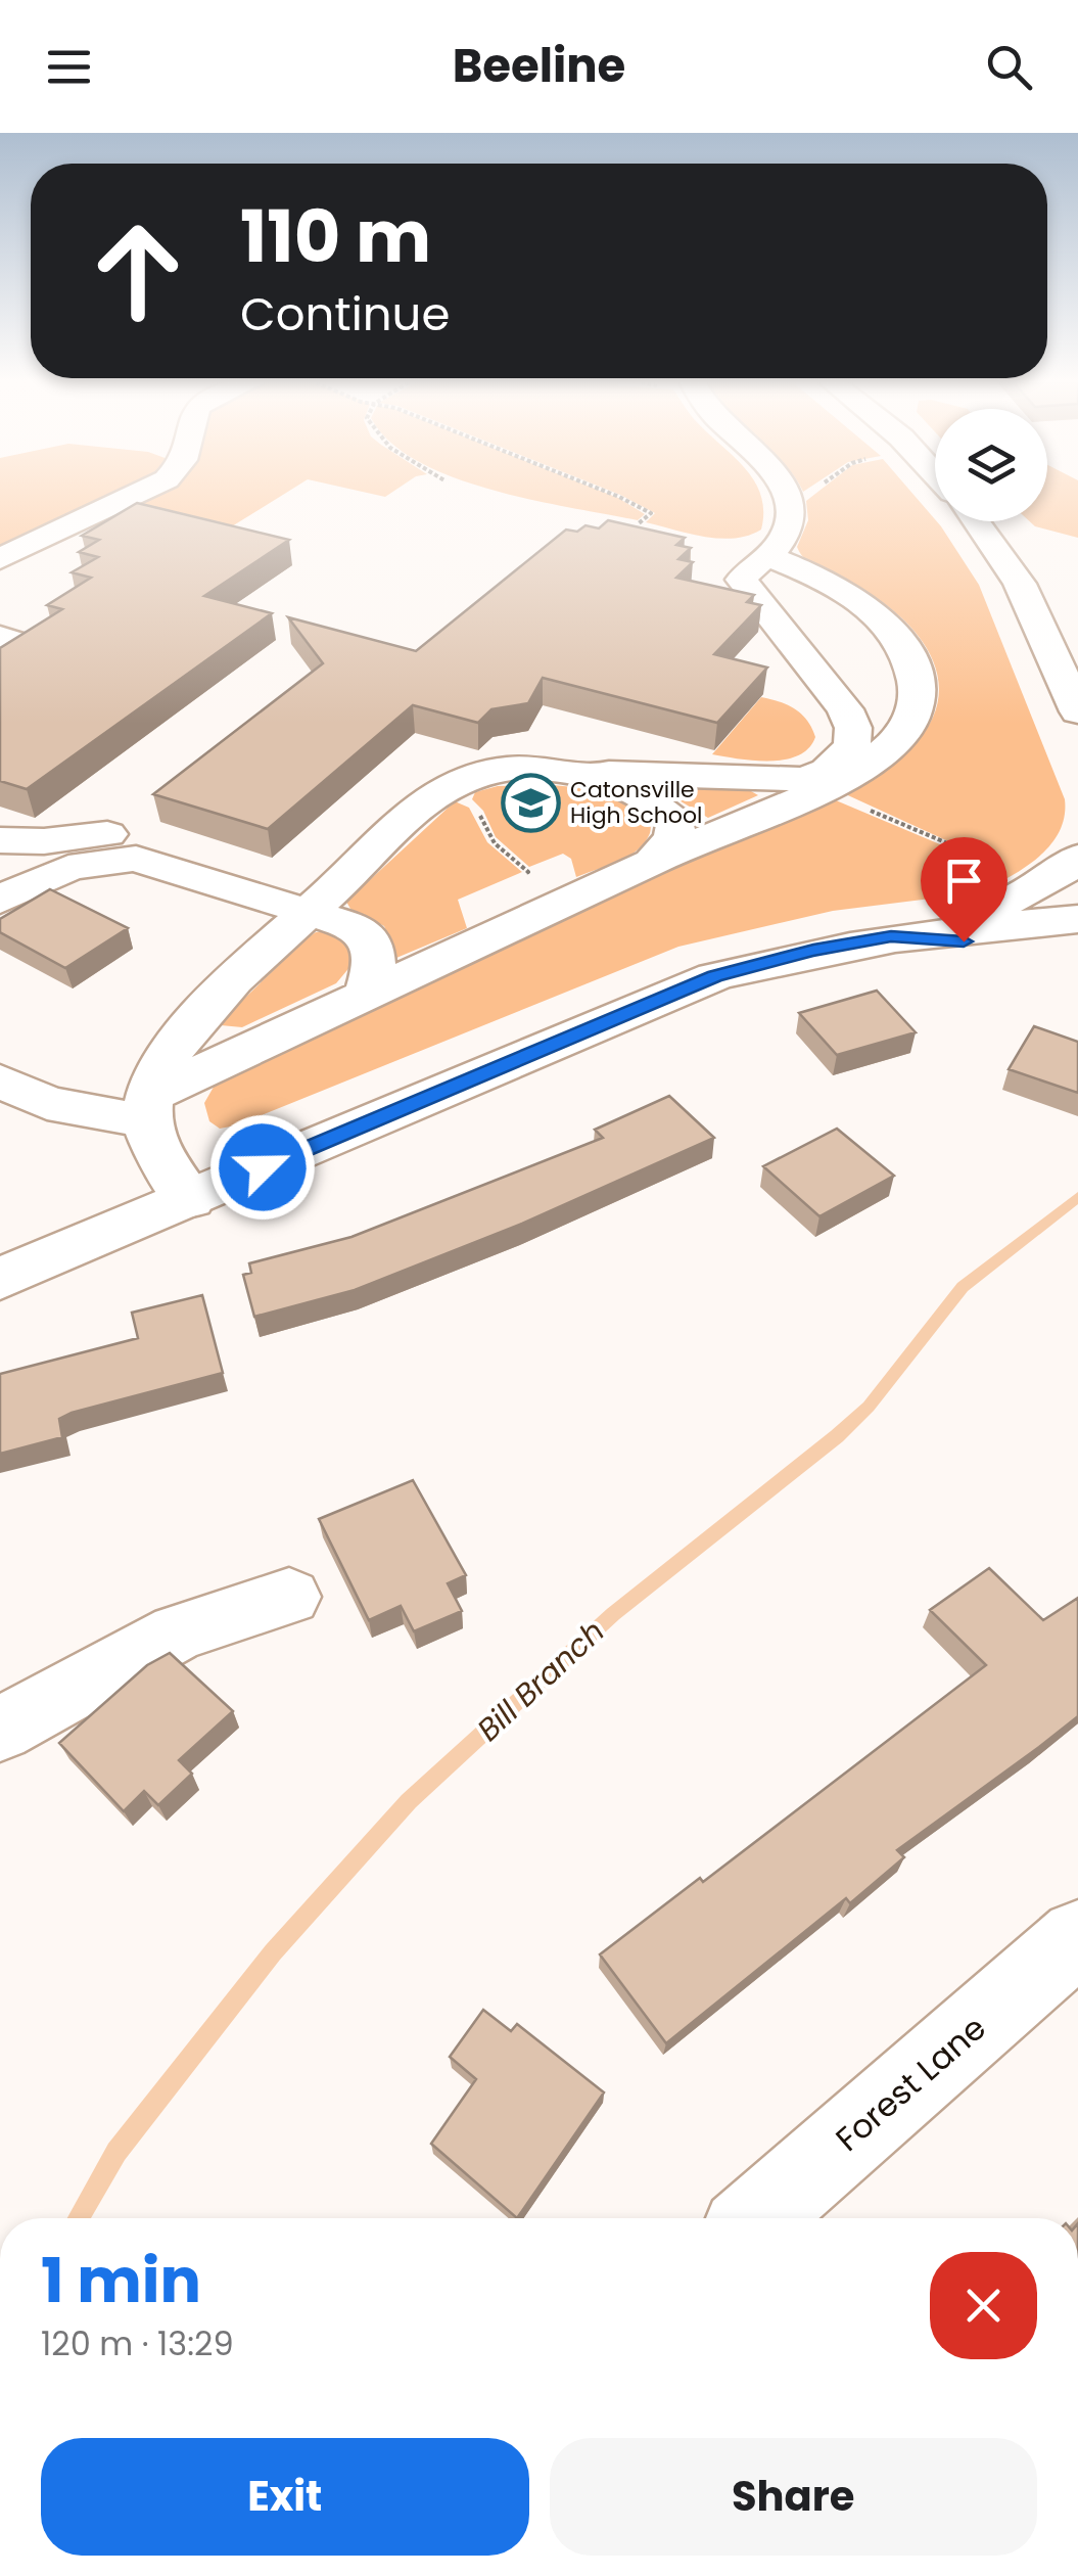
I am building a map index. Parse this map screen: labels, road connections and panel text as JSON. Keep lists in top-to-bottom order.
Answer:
{
  "streets": {
    "main road": ["Forest Lane"]
  },
  "water": ["Bill Branch"],
  "places": {
    "school or university": ["Catonsville High School"]
  },
  "page": {
    "header": "Beeline",
    "turn": ["110 m", "Continue"],
    "heading": ["1 min", "120 m · 13:29"],
    "buttons": ["Exit", "Share"]
  }
}
